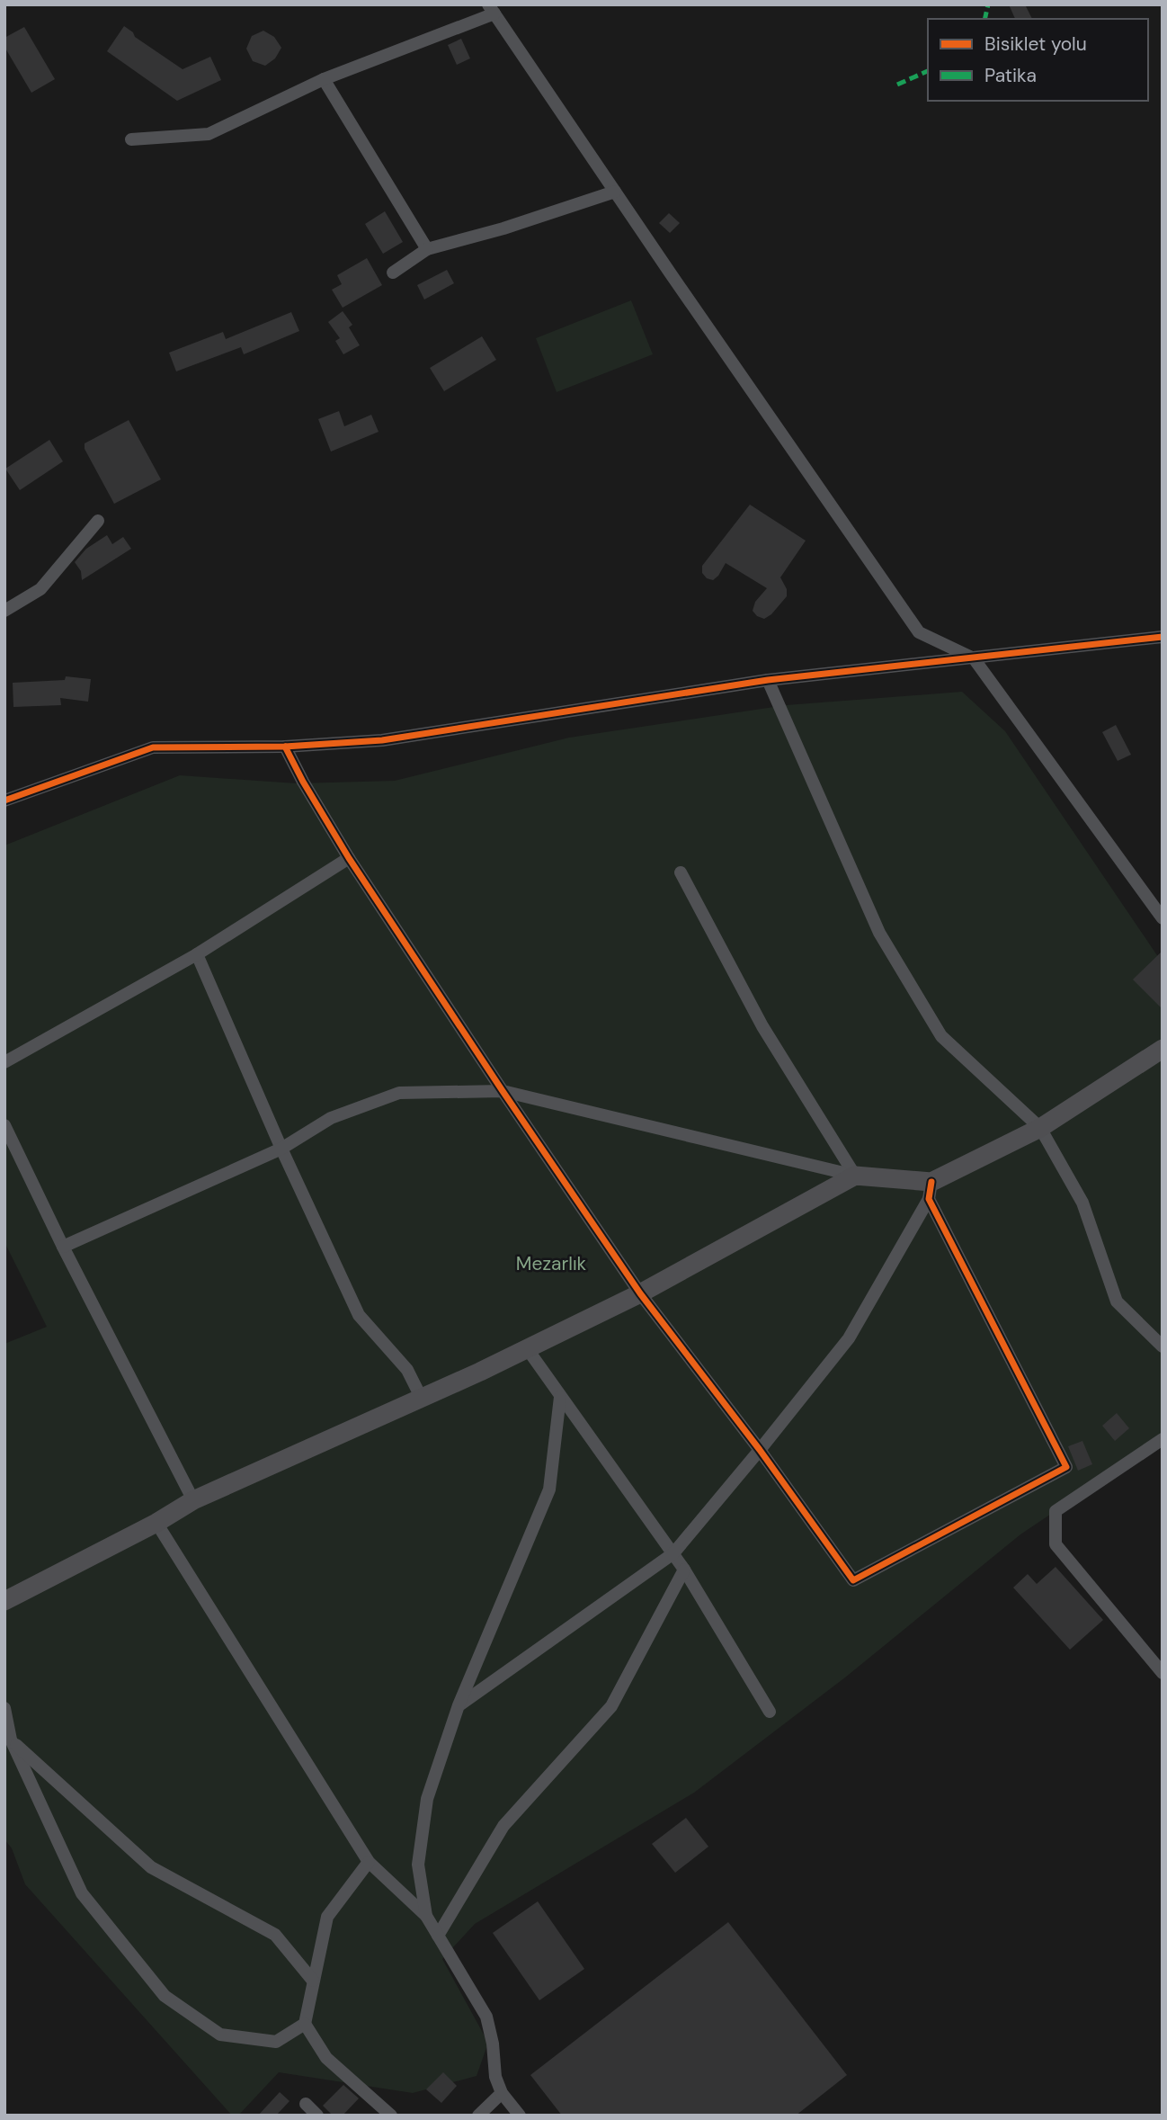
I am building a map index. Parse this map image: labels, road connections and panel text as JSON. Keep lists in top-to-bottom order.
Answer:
{
  "parks": ["Mezarlık"],
  "legend": ["Bisiklet yolu", "Patika"]
}
